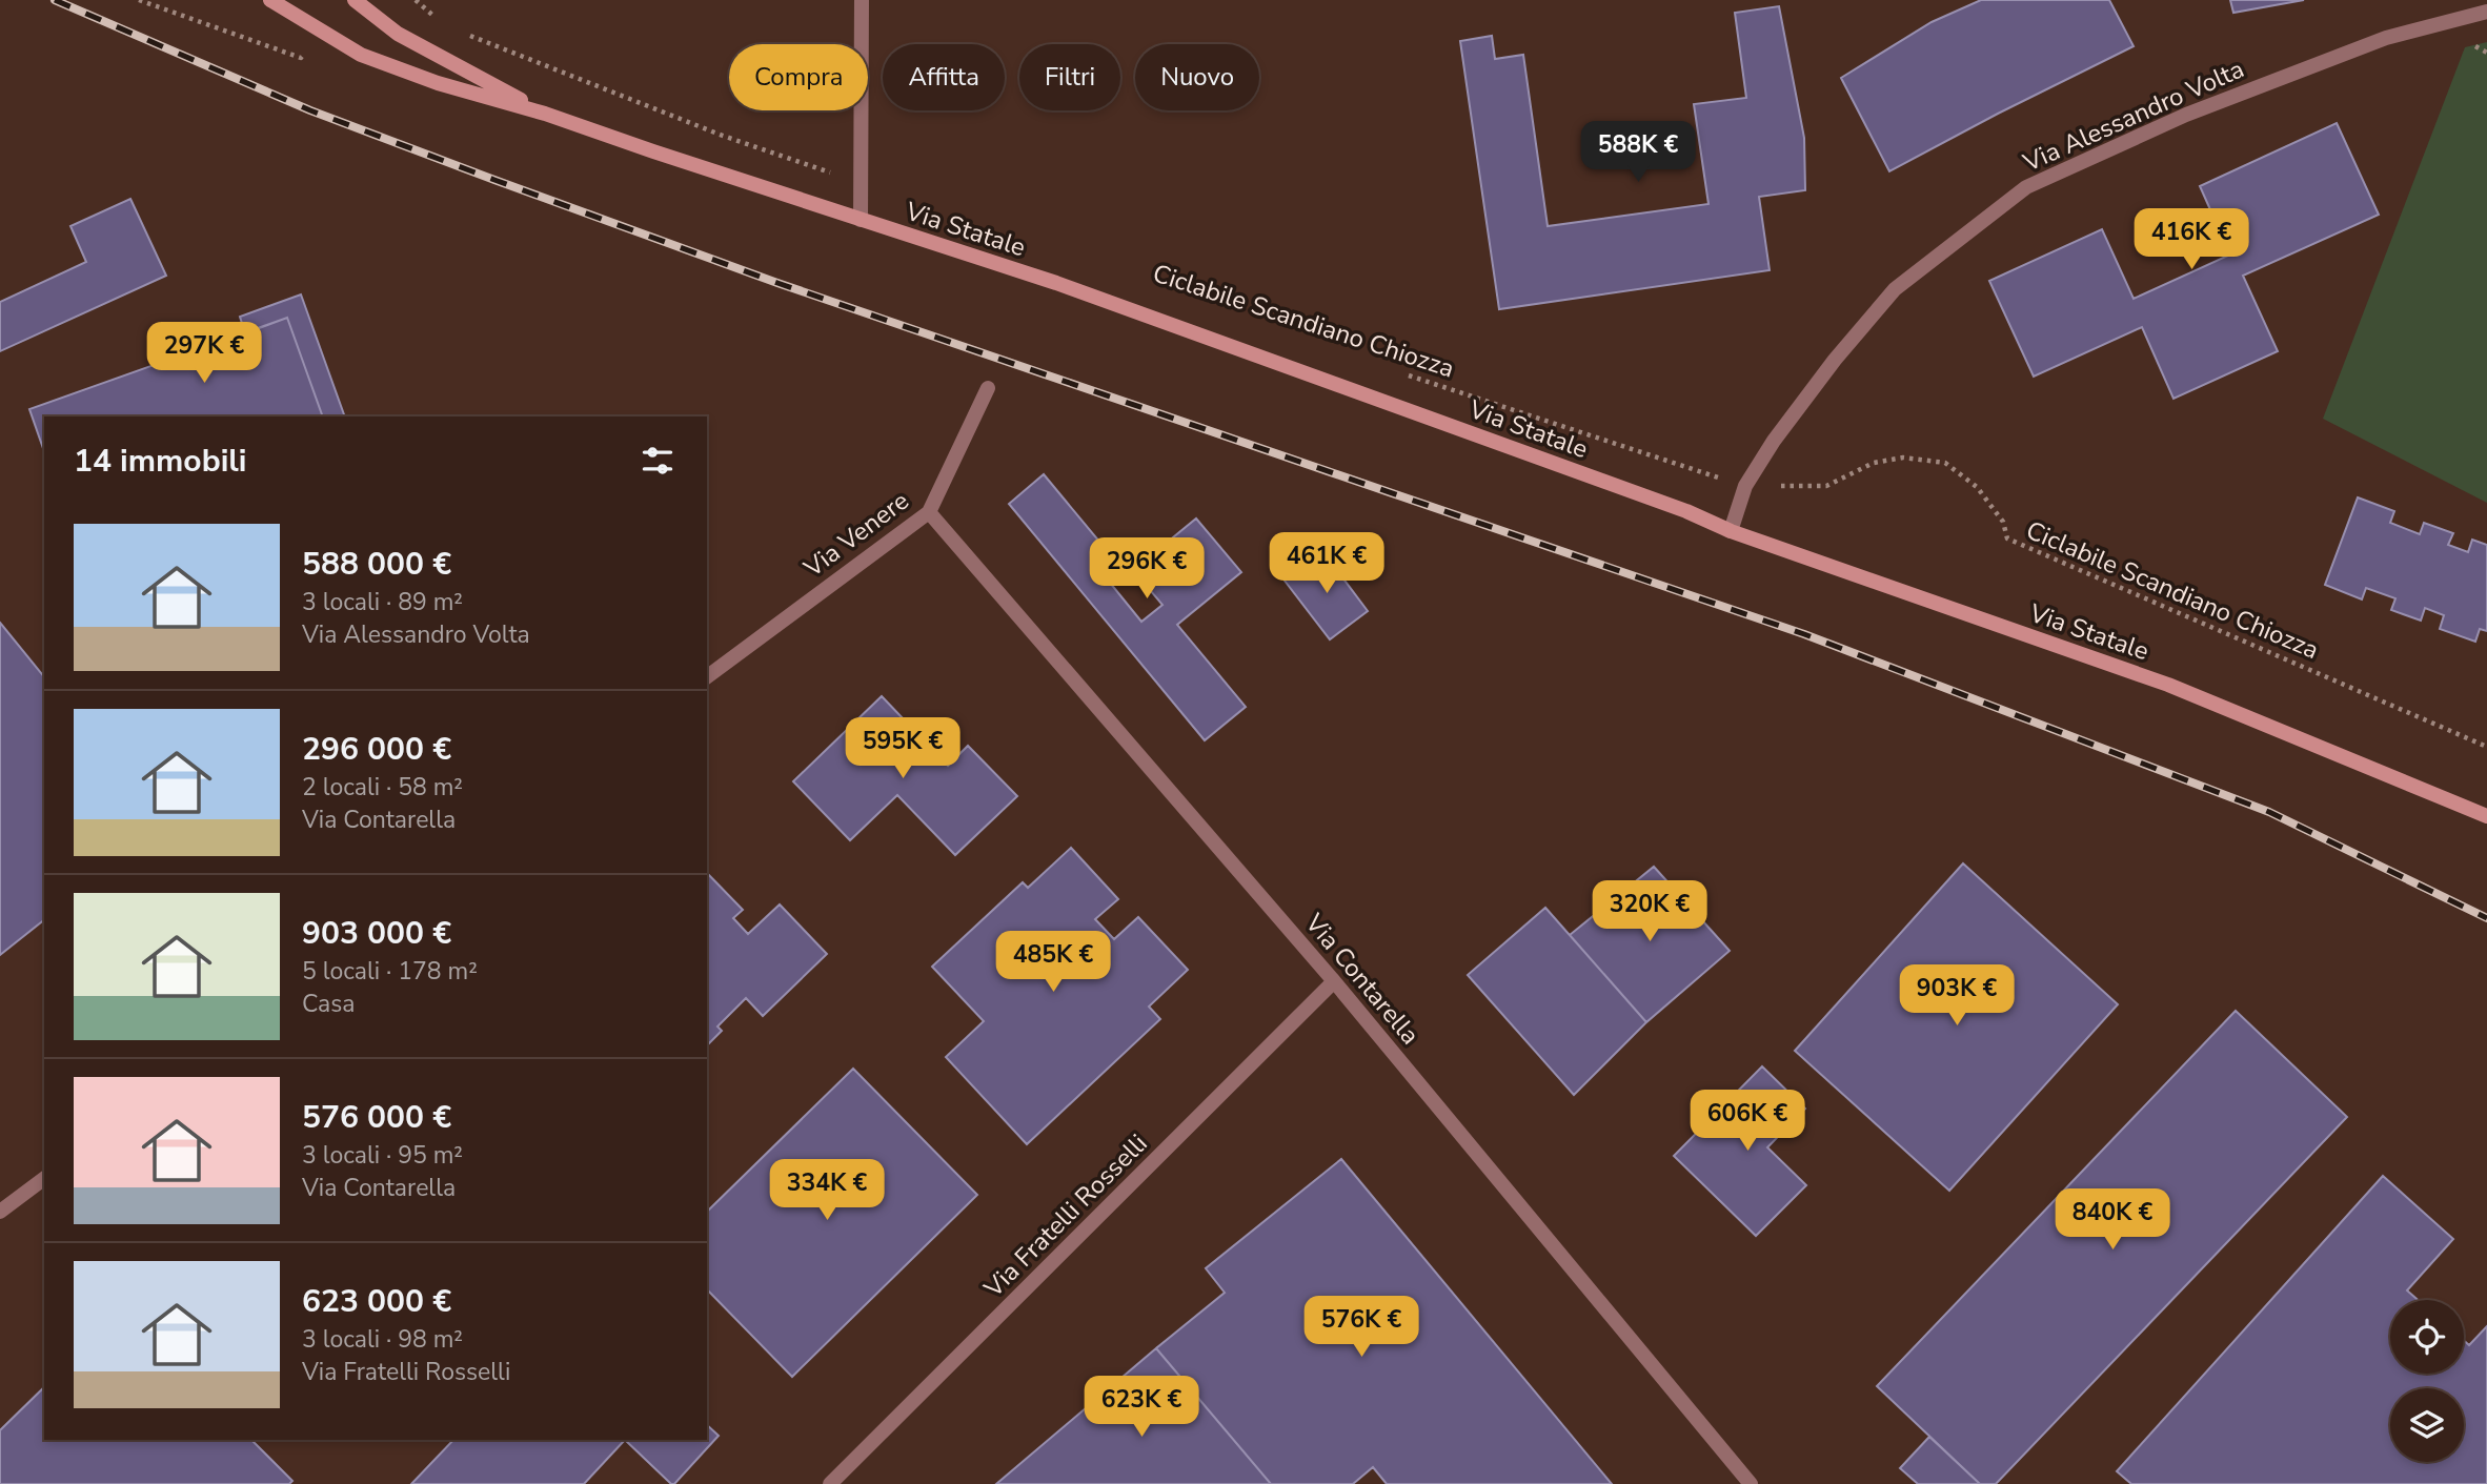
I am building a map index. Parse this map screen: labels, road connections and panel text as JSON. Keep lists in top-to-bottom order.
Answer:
{
  "streets": {
    "main road": ["Via Statale"],
    "street": [
      "Via Alessandro Volta",
      "Via Venere",
      "Via Contarella",
      "Via Fratelli Rosselli"
    ],
    "path": ["Ciclabile Scandiano Chiozza"]
  },
  "crossings": [
    ["Via Alessandro Volta", "Via Statale"],
    ["Via Alessandro Volta", "Ciclabile Scandiano Chiozza"],
    ["Via Venere", "Via Contarella"],
    ["Via Contarella", "Via Fratelli Rosselli"]
  ],
  "page": {
    "chip": [
      "Compra",
      "Affitta",
      "Filtri",
      "Nuovo"
    ],
    "price": [
      "588K €",
      "416K €",
      "297K €",
      "461K €",
      "296K €",
      "595K €",
      "320K €",
      "485K €",
      "903K €",
      "606K €",
      "334K €",
      "840K €",
      "576K €",
      "623K €"
    ],
    "heading": "14 immobili",
    "list": [
      {
        "name": "588 000 €",
        "note": "3 locali · 89 m² · Via Alessandro Volta"
      },
      {
        "name": "296 000 €",
        "note": "2 locali · 58 m² · Via Contarella"
      },
      {
        "name": "903 000 €",
        "note": "5 locali · 178 m² · Casa"
      },
      {
        "name": "576 000 €",
        "note": "3 locali · 95 m² · Via Contarella"
      },
      {
        "name": "623 000 €",
        "note": "3 locali · 98 m² · Via Fratelli Rosselli"
      }
    ]
  }
}
